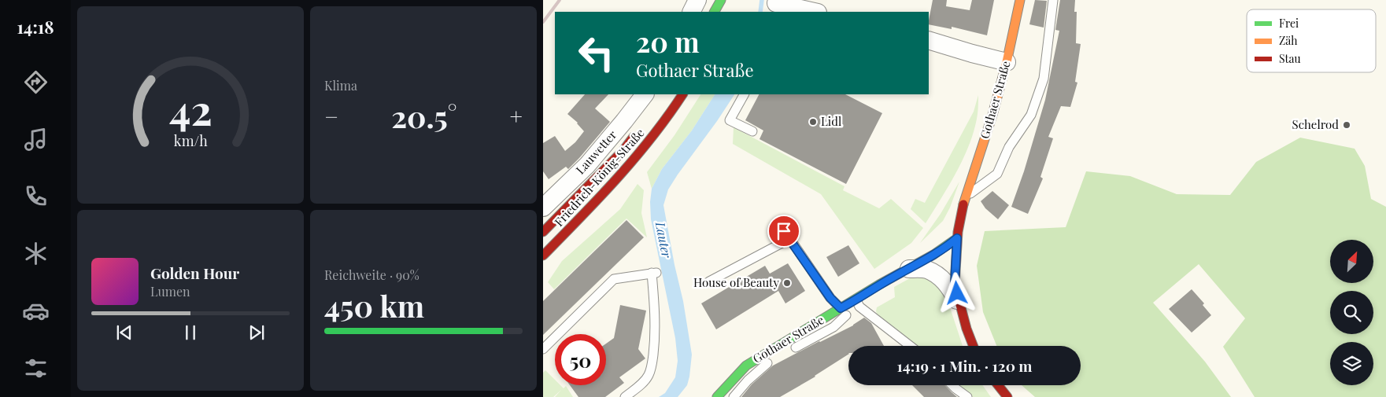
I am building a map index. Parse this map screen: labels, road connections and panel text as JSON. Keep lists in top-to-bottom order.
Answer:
{
  "streets": {
    "main road": ["Gothaer Straße", "Friedrich-König-Straße"],
    "street": ["Lauwetter"]
  },
  "water": ["Lauter"],
  "places": ["Lidl", "Schelrod", "House of Beauty"],
  "legend": ["Frei", "Zäh", "Stau"],
  "north": "top right",
  "page": {
    "tabs": "14:18",
    "tile": [
      "Klima",
      ["Reichweite · 90%", "450 km"]
    ],
    "turn": ["20 m", "Gothaer Straße"],
    "heat": ["−", "20.5°", "+"],
    "song": ["Golden Hour", "Lumen"],
    "limit": "50",
    "trip": "14:19 · 1 Min. · 120 m",
    "gauge": ["42", "km/h"]
  }
}
